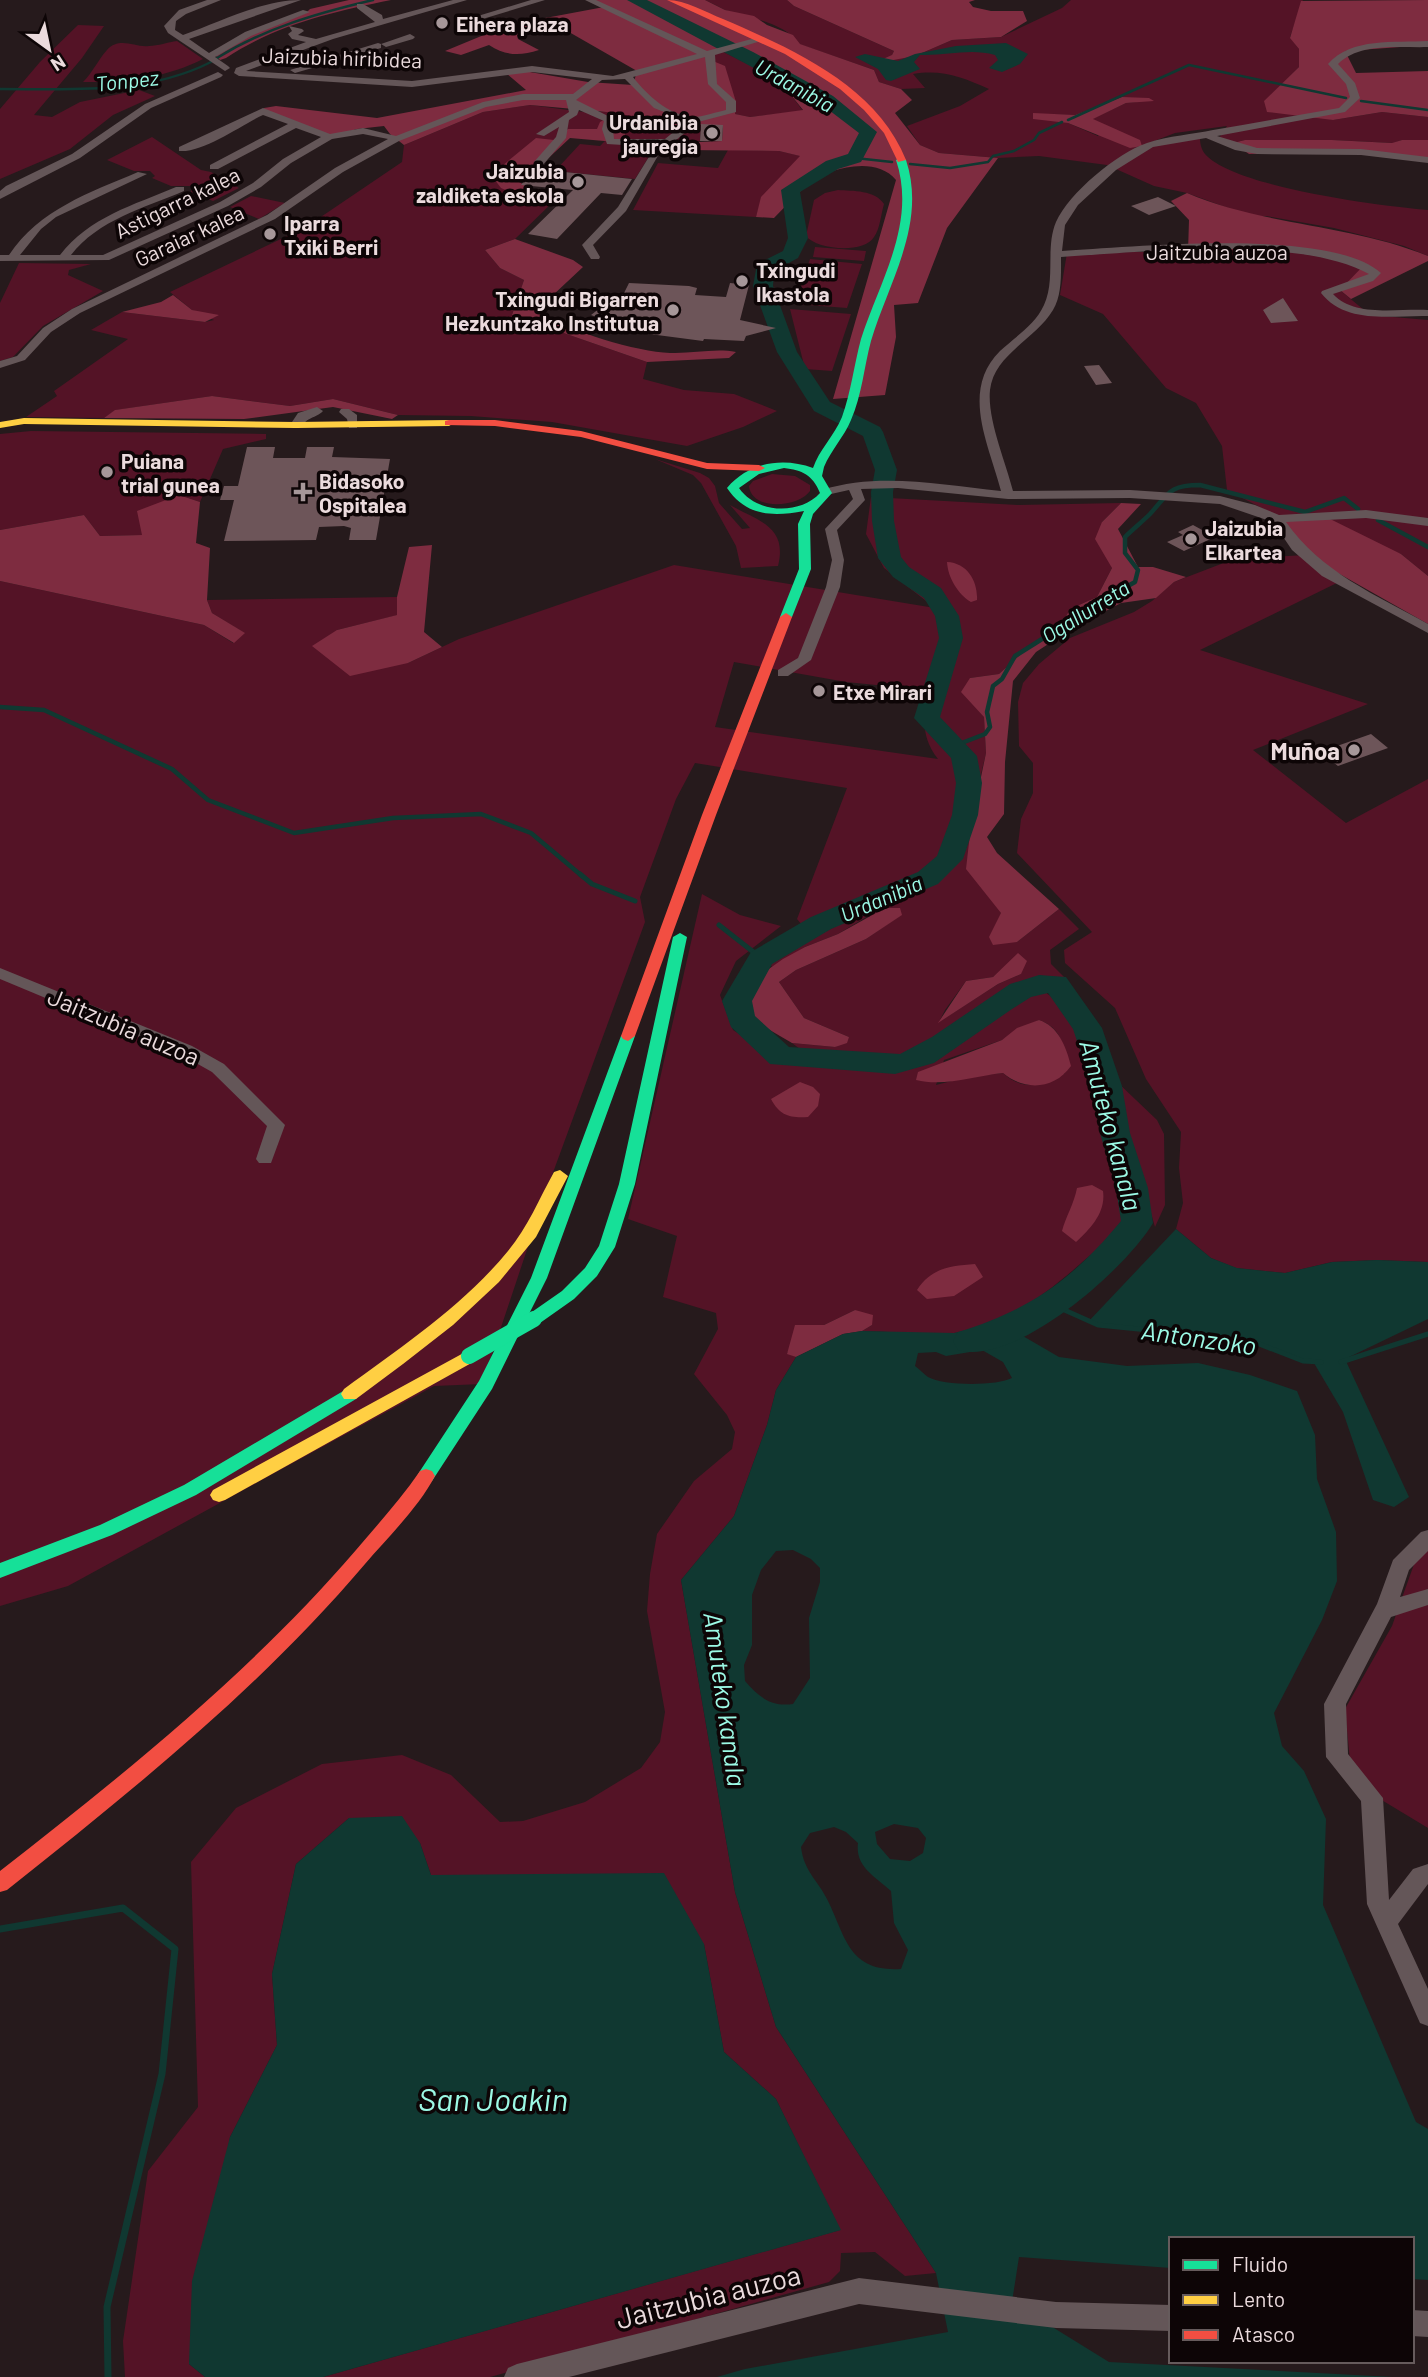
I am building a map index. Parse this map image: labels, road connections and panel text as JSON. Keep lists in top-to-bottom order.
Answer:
{
  "streets": {
    "street": [
      "Jaizubia hiribidea",
      "Astigarra kalea",
      "Garaiar kalea",
      "Jaitzubia auzoa"
    ]
  },
  "crossings": [
    ["Astigarra kalea", "Garaiar kalea"]
  ],
  "water": [
    "Tonpez",
    "Urdanibia",
    "Ogallurreta",
    "Amuteko kanala",
    "Antonzoko",
    "San Joakin"
  ],
  "places": {
    "other": [
      "Eihera plaza",
      "Urdanibia jauregia",
      "Jaizubia zaldiketa eskola",
      "Iparra Txiki Berri",
      "Txingudi Ikastola",
      "Txingudi Bigarren Hezkuntzako Institutua",
      "Puiana trial gunea",
      "Jaizubia Elkartea",
      "Etxe Mirari",
      "Muñoa"
    ],
    "health": ["Bidasoko Ospitalea"]
  },
  "legend": ["Fluido", "Lento", "Atasco"],
  "north": "bottom right"
}
